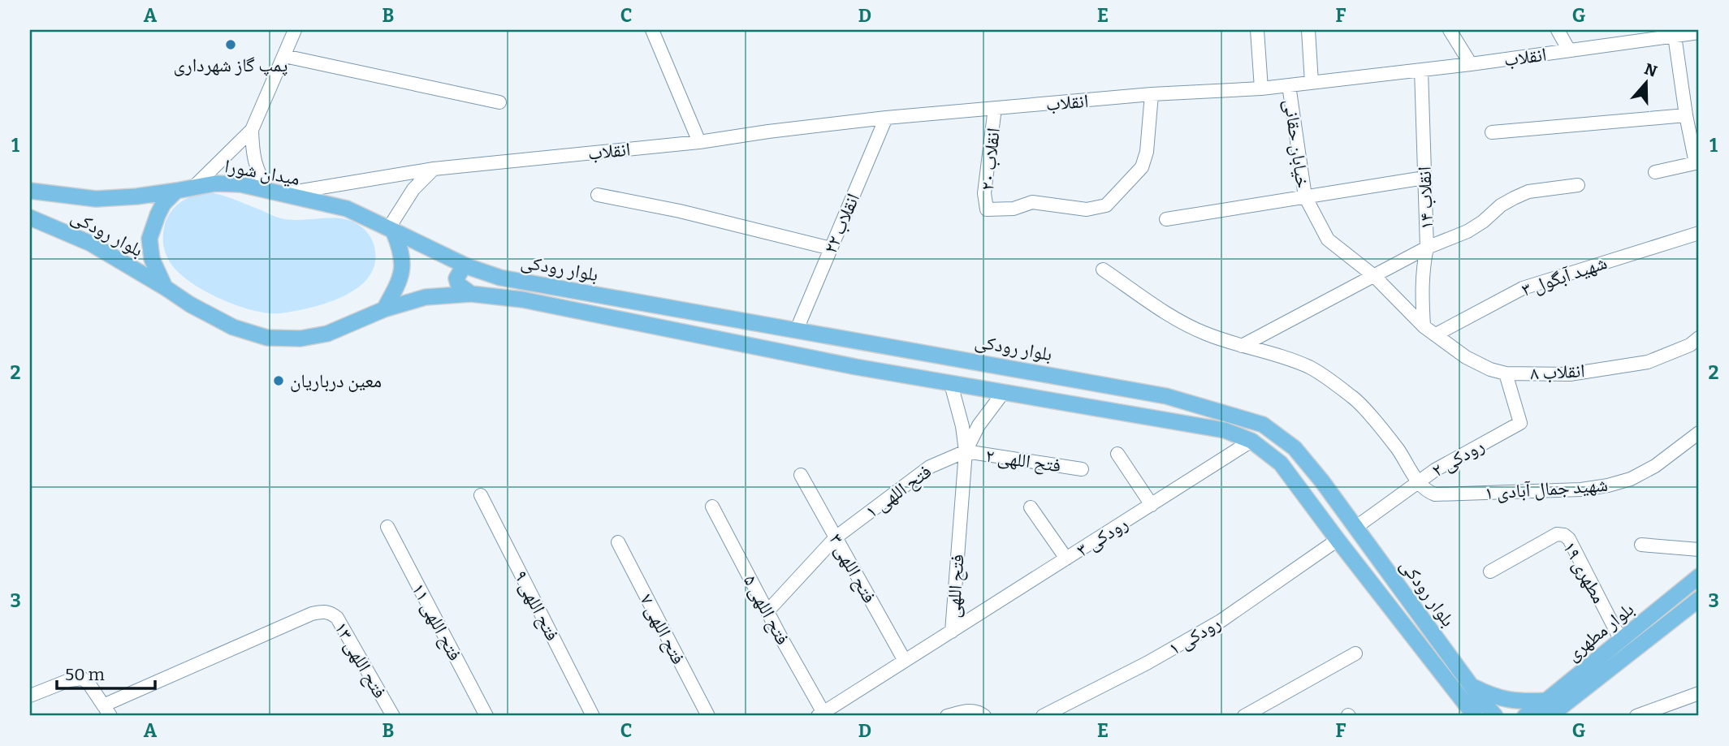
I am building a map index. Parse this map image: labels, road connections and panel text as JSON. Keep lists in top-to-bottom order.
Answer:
{
  "streets": {
    "main road": ["میدان شورا", "بلوار رودکی", "بلوار مطهری"],
    "street": [
      "انقلاب",
      "خیابان حقانی",
      "انقلاب ۲۰",
      "انقلاب ۱۴",
      "انقلاب ۲۲",
      "شهید آبگول ۳",
      "انقلاب ۸",
      "رودکی ۲",
      "فتح اللهی ۲",
      "شهید جمال آبادی ۱",
      "فتح اللهی ۱",
      "رودکی ۳",
      "فتح اللهی ۳",
      "مطهری ۱۹",
      "فتح اللهی",
      "فتح اللهی ۹",
      "فتح اللهی ۵",
      "فتح اللهی ۱۱",
      "فتح اللهی ۷",
      "رودکی ۱",
      "فتح اللهی ۱۳"
    ]
  },
  "crossings": [
    ["انقلاب", "خیابان حقانی"],
    ["انقلاب", "انقلاب ۲۰"],
    ["انقلاب", "میدان شورا"],
    ["انقلاب", "انقلاب ۱۴"],
    ["انقلاب", "انقلاب ۲۲"],
    ["خیابان حقانی", "انقلاب ۱۴"],
    ["خیابان حقانی", "انقلاب ۸"],
    ["میدان شورا", "بلوار رودکی"],
    ["انقلاب ۱۴", "انقلاب ۸"],
    ["انقلاب ۲۲", "بلوار رودکی"],
    ["بلوار رودکی", "رودکی ۲"],
    ["بلوار رودکی", "رودکی ۳"],
    ["بلوار رودکی", "رودکی ۱"],
    ["شهید آبگول ۳", "انقلاب ۸"],
    ["انقلاب ۸", "رودکی ۲"],
    ["رودکی ۲", "شهید جمال آبادی ۱"],
    ["فتح اللهی ۲", "فتح اللهی ۱"],
    ["فتح اللهی ۲", "فتح اللهی"],
    ["فتح اللهی ۱", "فتح اللهی ۳"],
    ["فتح اللهی ۱", "فتح اللهی"],
    ["فتح اللهی ۱", "فتح اللهی ۵"],
    ["رودکی ۳", "فتح اللهی"],
    ["فتح اللهی ۳", "فتح اللهی"],
    ["مطهری ۱۹", "بلوار مطهری"],
    ["فتح اللهی", "فتح اللهی ۵"]
  ],
  "places": ["پمپ گاز شهرداری", "معین درباریان"],
  "scale_bar": "50 m",
  "north": "top",
  "grid": {
    "columns": [
      "A",
      "B",
      "C",
      "D",
      "E",
      "F",
      "G"
    ],
    "rows": ["1", "2", "3"]
  }
}
